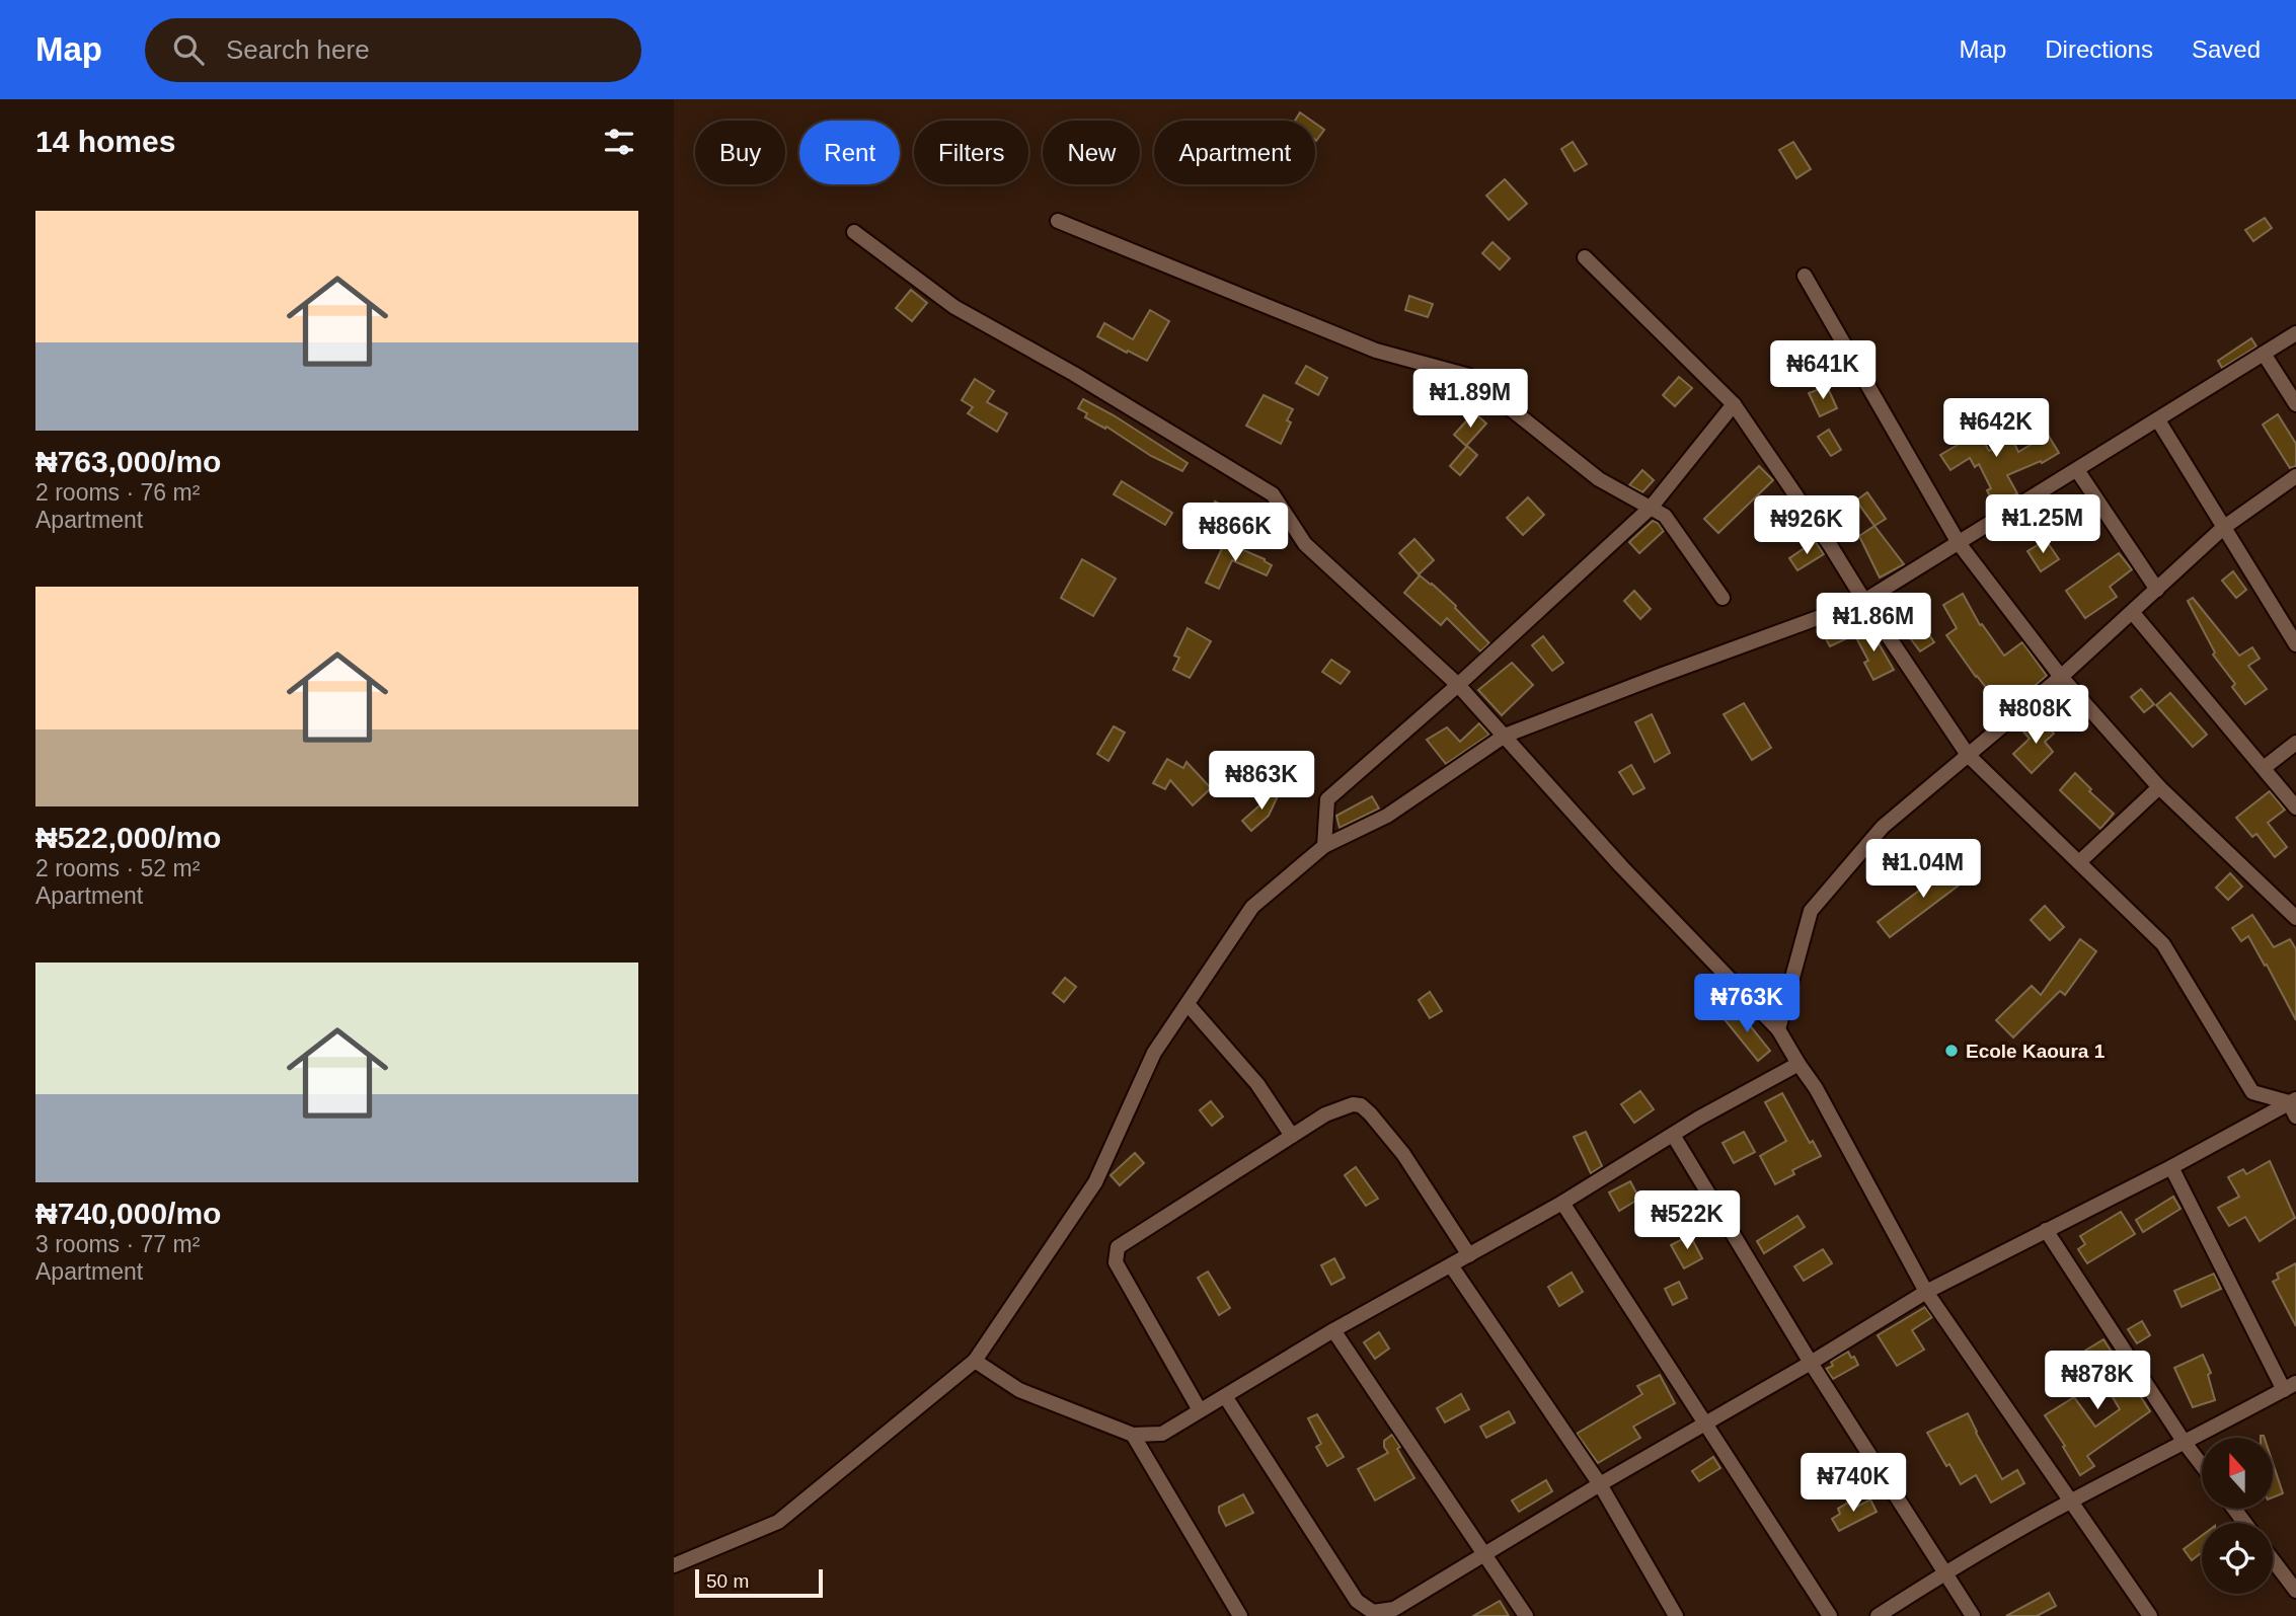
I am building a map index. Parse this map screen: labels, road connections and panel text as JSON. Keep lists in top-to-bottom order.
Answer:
{
  "places": ["Ecole Kaoura 1"],
  "scale_bar": "50 m",
  "north": "top",
  "page": {
    "header": "Map",
    "search": "Search here",
    "nav": ["Map", "Directions", "Saved"],
    "heading": "14 homes",
    "chip": [
      "Buy",
      "Rent",
      "Filters",
      "New",
      "Apartment"
    ],
    "list": [
      {
        "name": "₦763,000/mo",
        "note": "2 rooms · 76 m² · Apartment"
      },
      {
        "name": "₦522,000/mo",
        "note": "2 rooms · 52 m² · Apartment"
      },
      {
        "name": "₦740,000/mo",
        "note": "3 rooms · 77 m² · Apartment"
      }
    ],
    "price": [
      "₦641K",
      "₦1.89M",
      "₦642K",
      "₦1.25M",
      "₦926K",
      "₦866K",
      "₦1.86M",
      "₦808K",
      "₦863K",
      "₦1.04M",
      "₦763K",
      "₦522K",
      "₦878K",
      "₦740K"
    ],
    "scale": "50 m"
  }
}
